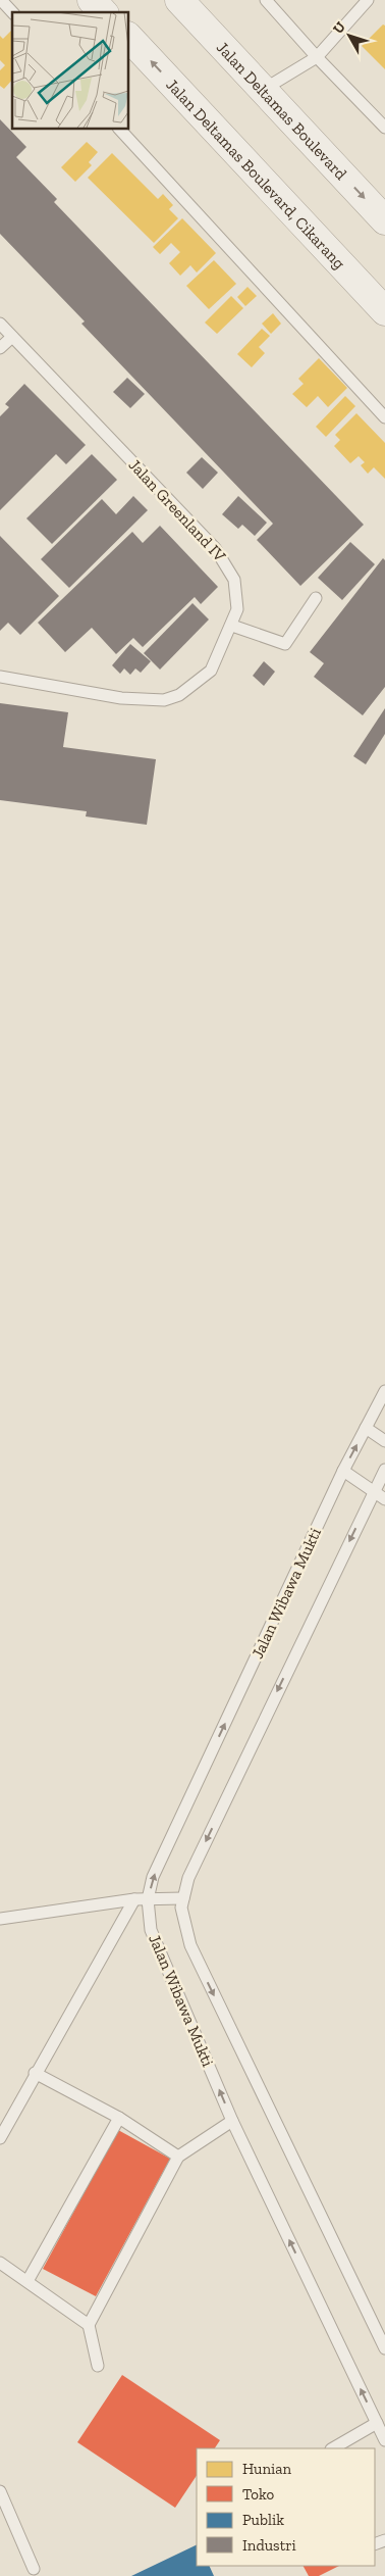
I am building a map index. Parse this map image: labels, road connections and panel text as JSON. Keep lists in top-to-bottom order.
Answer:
{
  "streets": {
    "street": ["Jalan Deltamas Boulevard", "Jalan Deltamas Boulevard, Cikarang"],
    "lane": ["Jalan Greenland IV", "Jalan Wibawa Mukti"]
  },
  "one_way": ["Jalan Deltamas Boulevard", "Jalan Deltamas Boulevard, Cikarang"],
  "legend": [
    "Hunian",
    "Toko",
    "Publik",
    "Industri"
  ],
  "north": "top left"
}
